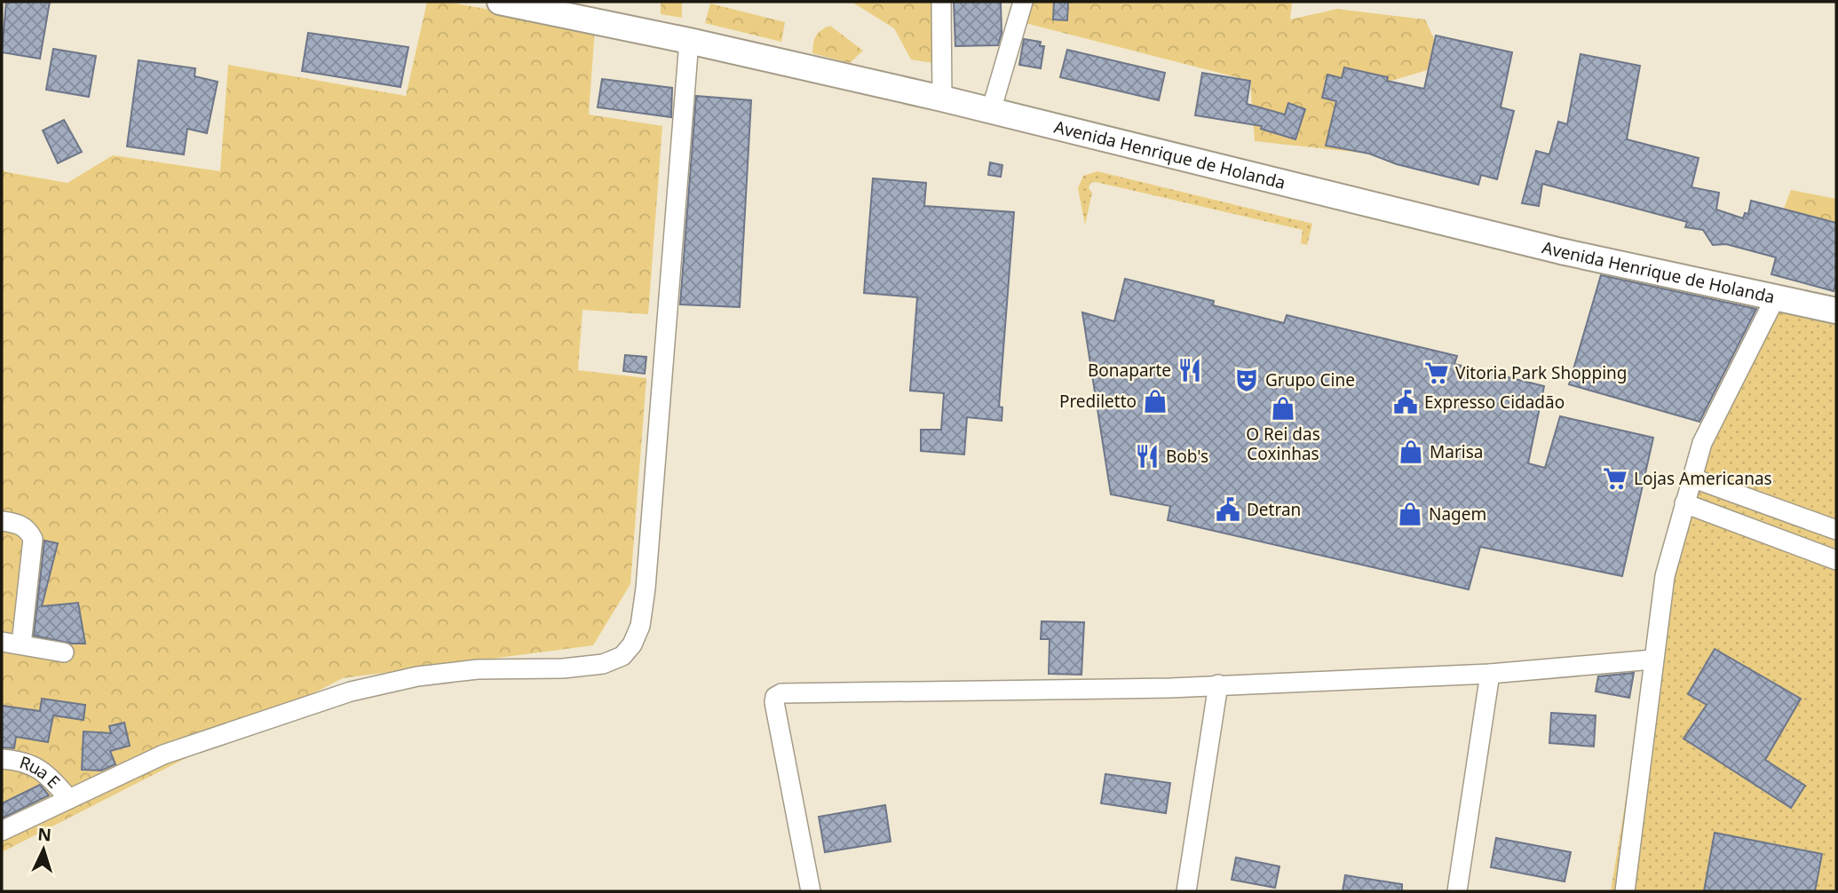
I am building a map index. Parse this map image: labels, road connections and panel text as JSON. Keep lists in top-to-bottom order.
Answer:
{
  "streets": {
    "main road": ["Avenida Henrique de Holanda"],
    "street": ["Rua E"]
  },
  "places": {
    "restaurant": ["Bonaparte", "Bob's"],
    "supermarket": ["Vitoria Park Shopping", "Lojas Americanas"],
    "theatre": ["Grupo Cine"],
    "shop": [
      "Prediletto",
      "O Rei das Coxinhas",
      "Marisa",
      "Nagem"
    ],
    "public building": ["Expresso Cidadão", "Detran"]
  },
  "north": "top"
}
